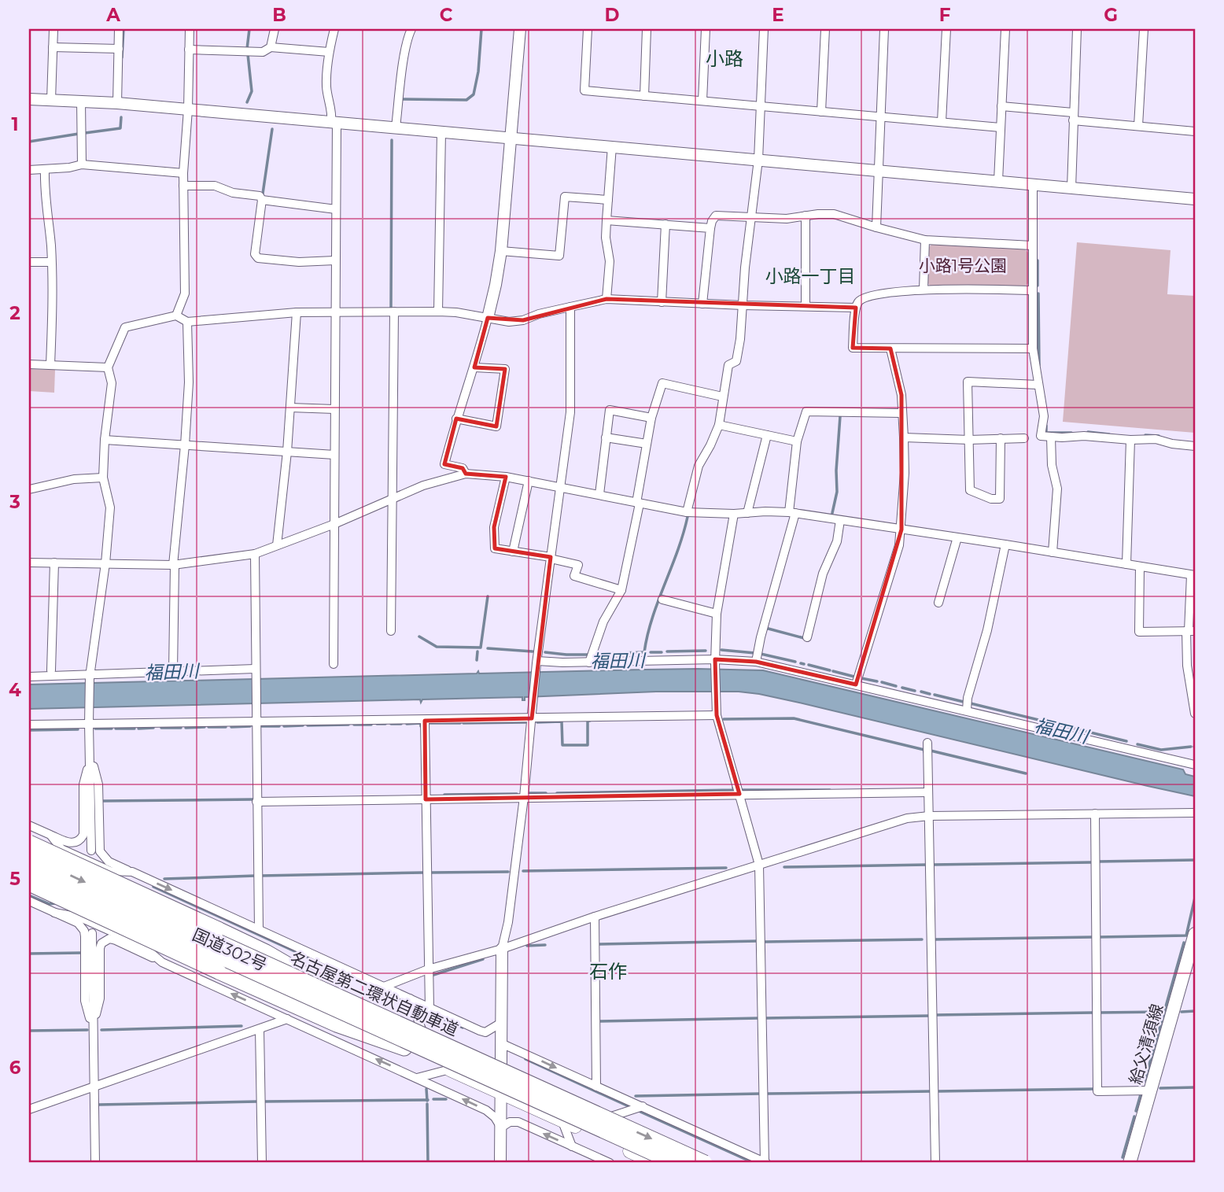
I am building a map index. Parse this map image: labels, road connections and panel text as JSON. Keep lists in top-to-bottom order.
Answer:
{
  "streets": {
    "highway": ["国道302号", "名古屋第二環状自動車道"],
    "main road": ["給父清須線"]
  },
  "districts": ["小路", "小路一丁目", "石作"],
  "water": ["福田川"],
  "parks": ["小路1号公園"],
  "grid": {
    "columns": [
      "A",
      "B",
      "C",
      "D",
      "E",
      "F",
      "G"
    ],
    "rows": [
      "1",
      "2",
      "3",
      "4",
      "5",
      "6"
    ]
  }
}
